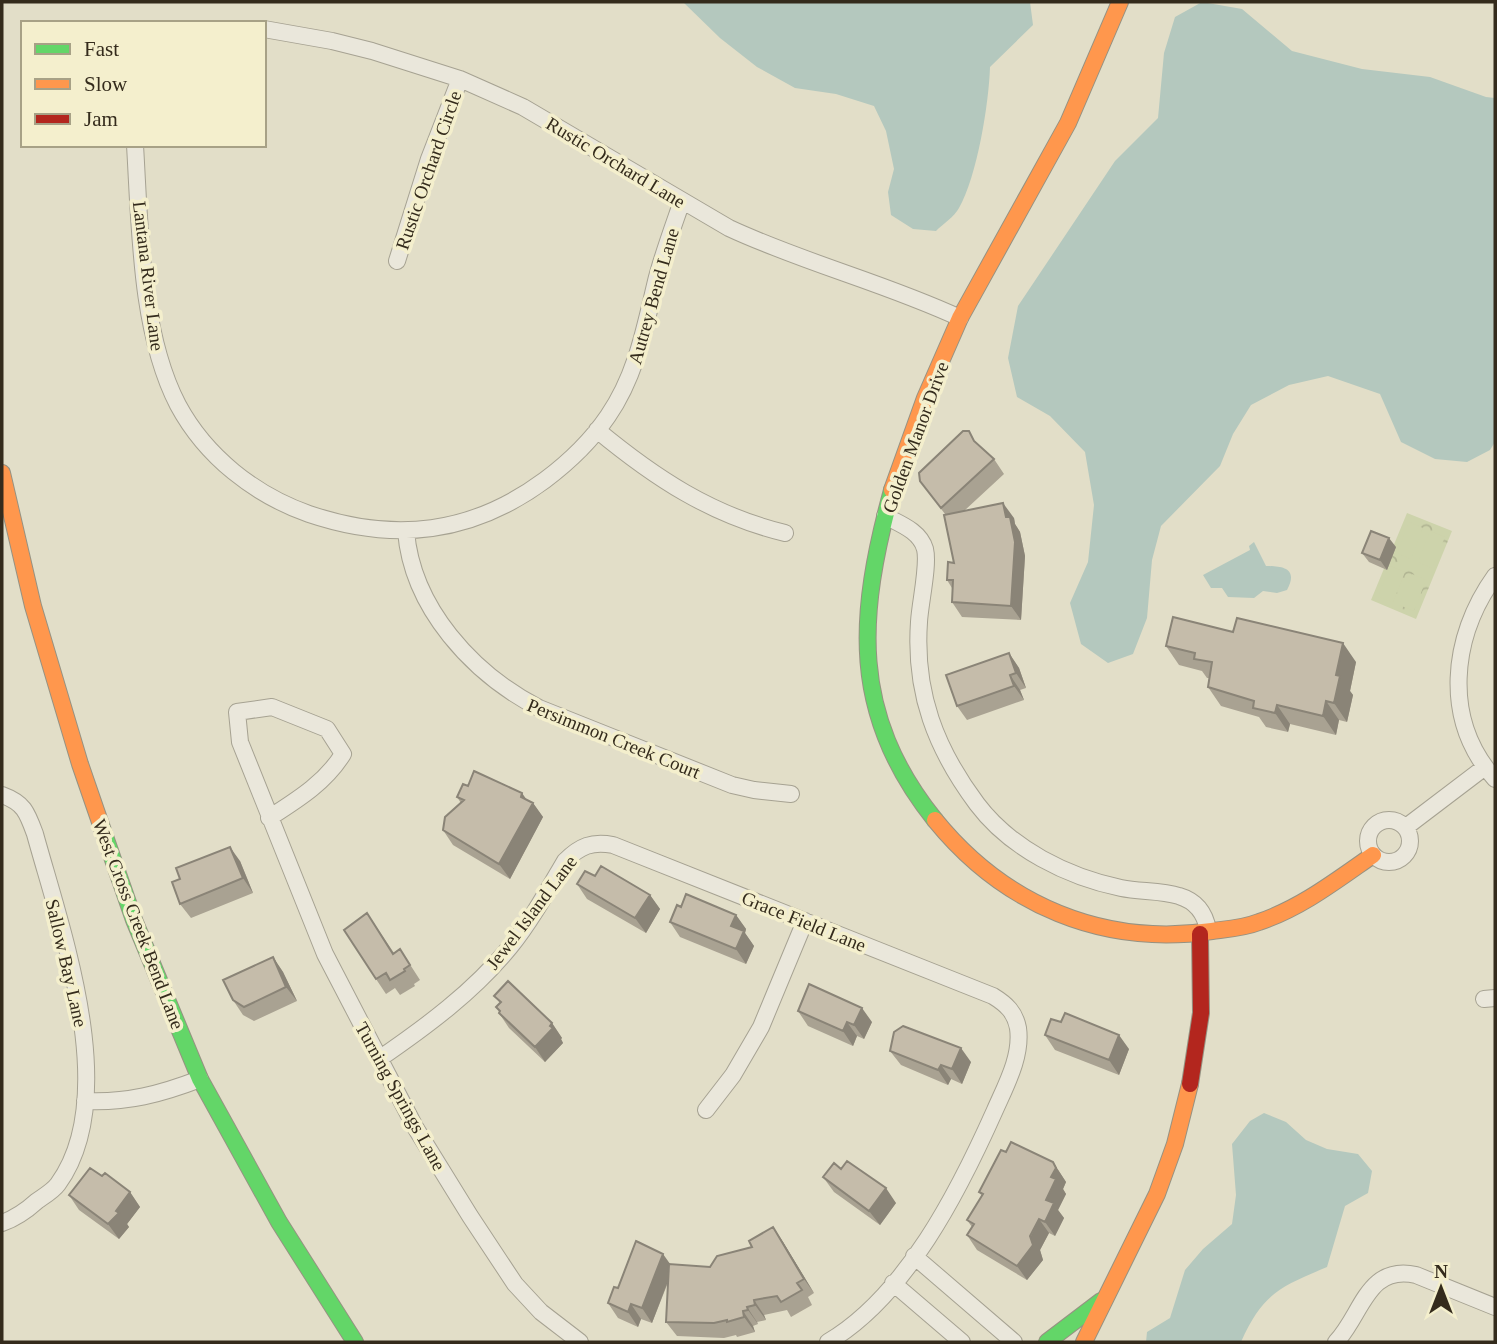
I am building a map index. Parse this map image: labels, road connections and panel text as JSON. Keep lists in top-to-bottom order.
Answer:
{
  "streets": {
    "street": [
      "Rustic Orchard Lane",
      "Rustic Orchard Circle",
      "Lantana River Lane",
      "Autrey Bend Lane",
      "Golden Manor Drive",
      "Persimmon Creek Court",
      "Jewel Island Lane",
      "Grace Field Lane",
      "West Cross Creek Bend Lane",
      "Sallow Bay Lane",
      "Turning Springs Lane"
    ]
  },
  "crossings": [
    ["Rustic Orchard Lane", "Rustic Orchard Circle"],
    ["Rustic Orchard Lane", "Autrey Bend Lane"],
    ["Rustic Orchard Lane", "Golden Manor Drive"],
    ["Lantana River Lane", "Autrey Bend Lane"],
    ["Autrey Bend Lane", "Persimmon Creek Court"],
    ["Jewel Island Lane", "Grace Field Lane"],
    ["Jewel Island Lane", "Turning Springs Lane"]
  ],
  "legend": ["Fast", "Slow", "Jam"],
  "north": "top"
}
